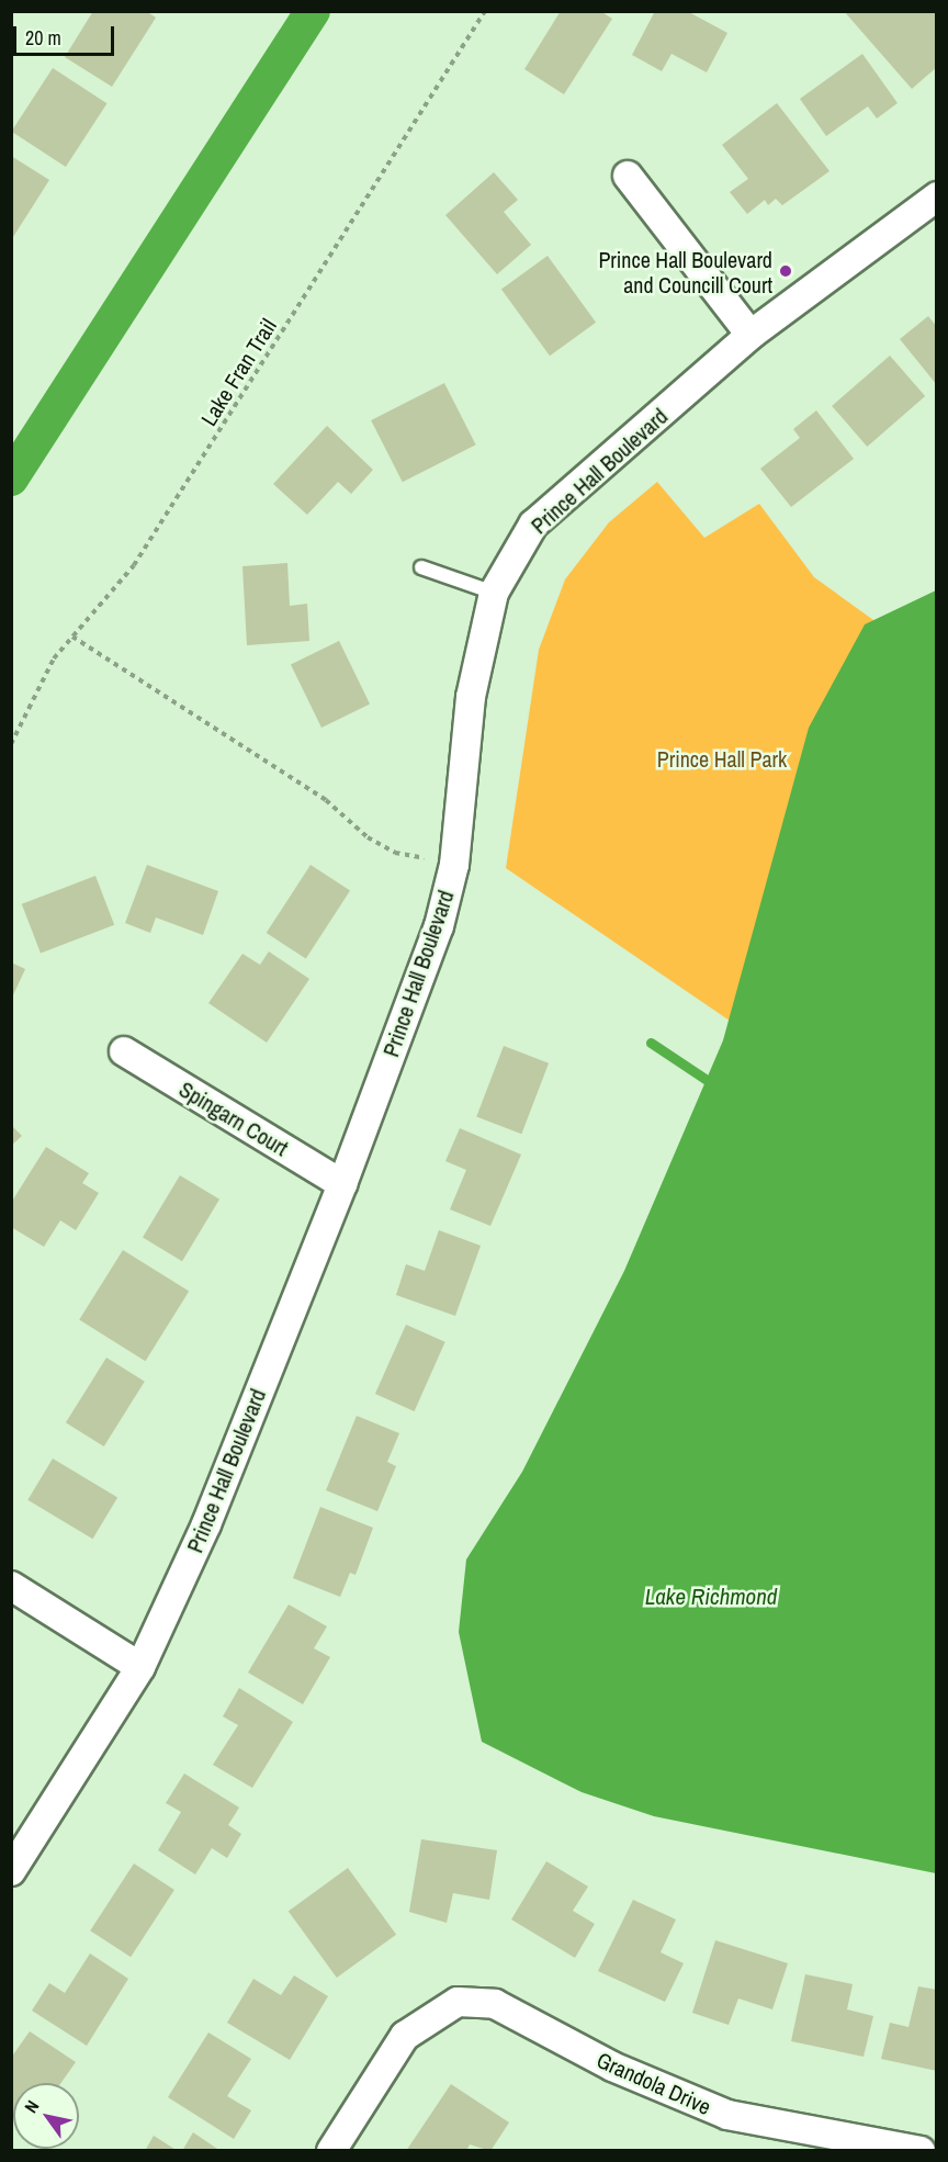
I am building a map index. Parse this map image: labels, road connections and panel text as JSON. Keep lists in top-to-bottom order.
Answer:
{
  "streets": {
    "street": ["Prince Hall Boulevard", "Spingarn Court", "Grandola Drive"],
    "path": ["Lake Fran Trail"]
  },
  "crossings": [
    ["Prince Hall Boulevard", "Spingarn Court"]
  ],
  "water": ["Lake Richmond"],
  "parks": ["Prince Hall Park"],
  "places": ["Prince Hall Boulevard and Councill Court"],
  "scale_bar": "20 m",
  "north": "top left"
}
